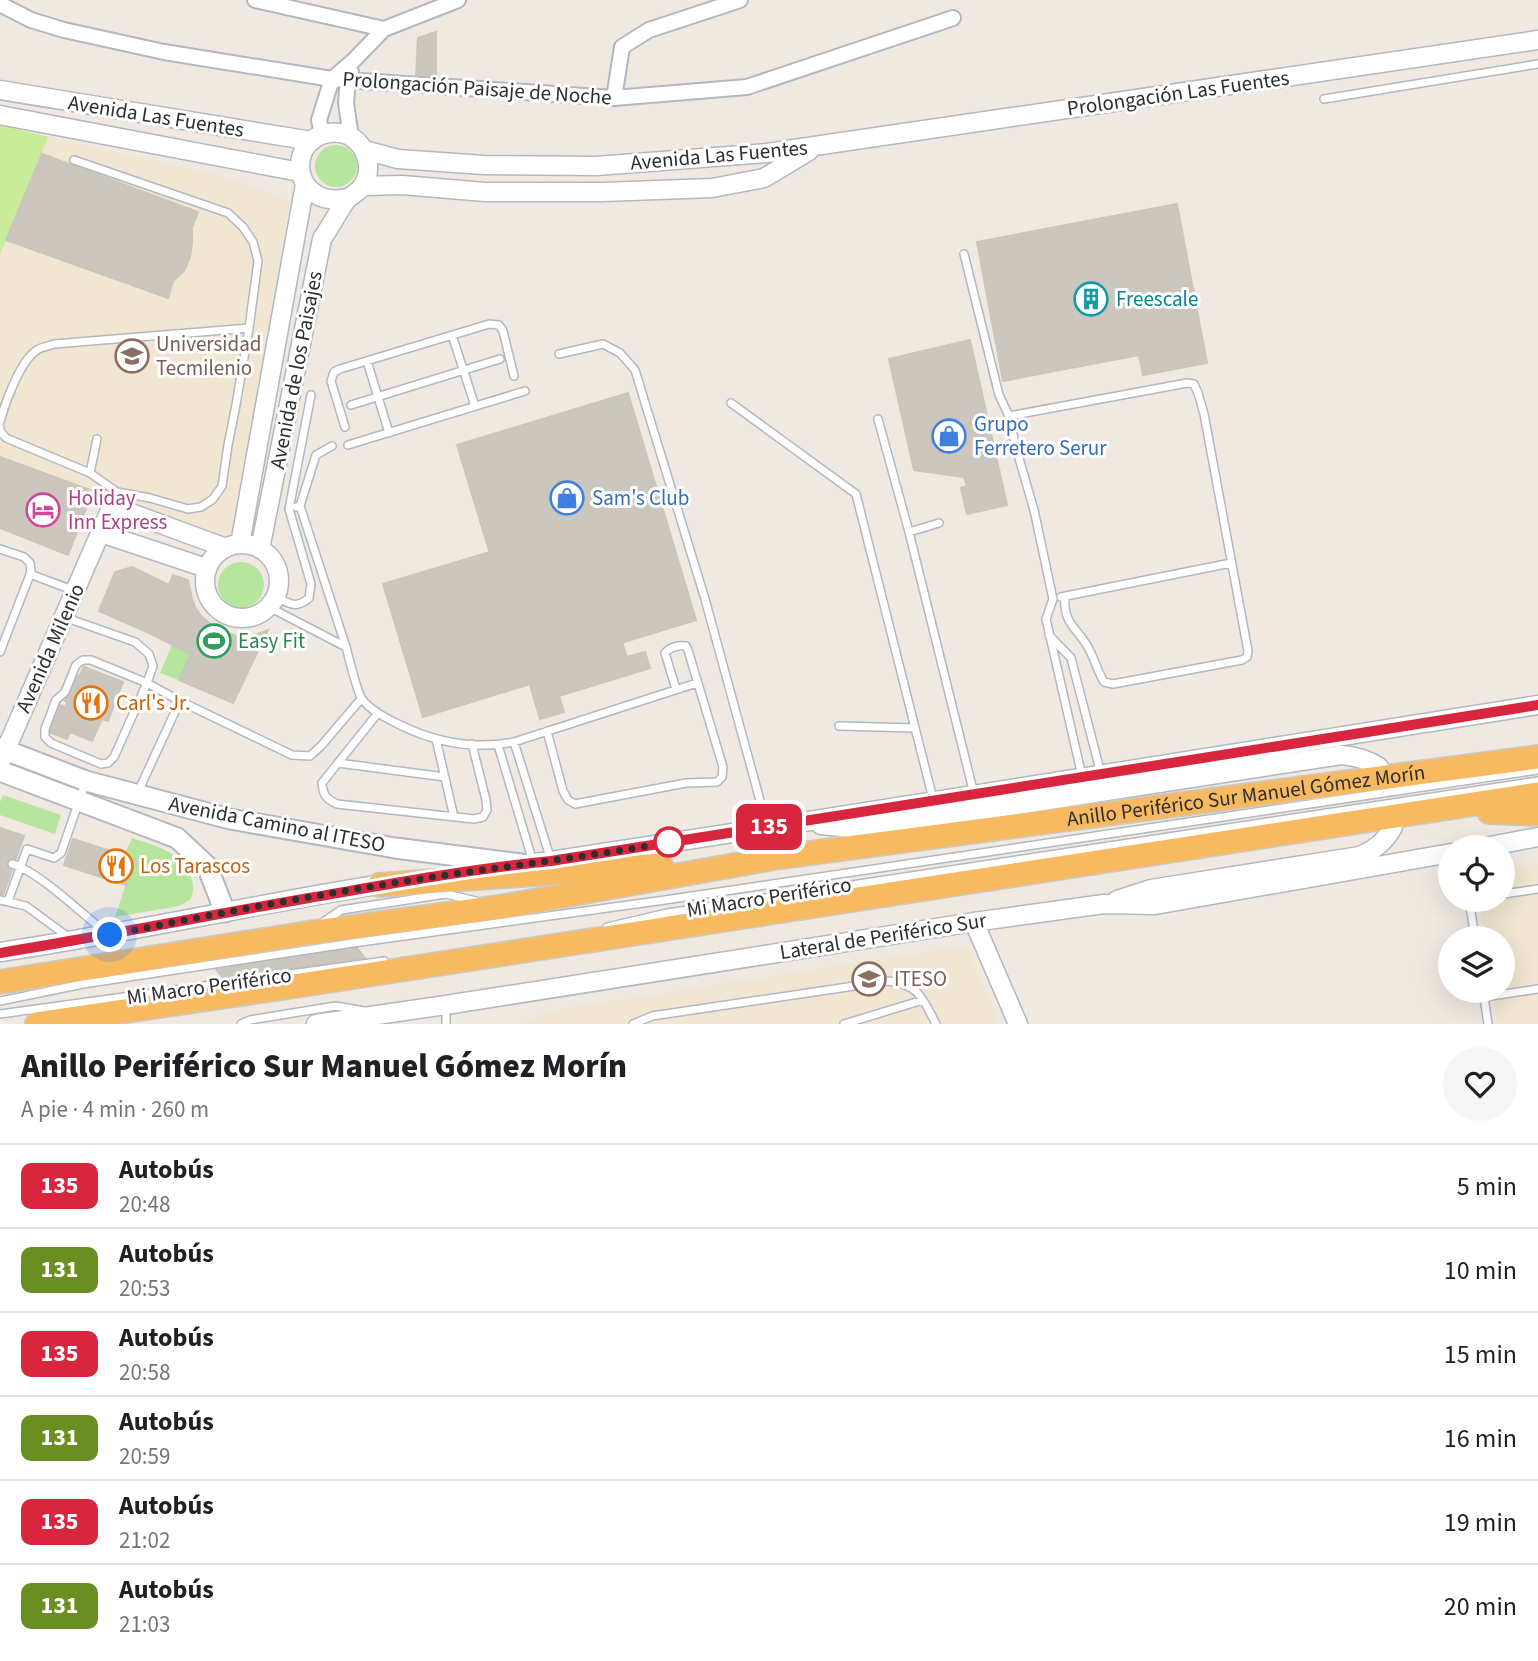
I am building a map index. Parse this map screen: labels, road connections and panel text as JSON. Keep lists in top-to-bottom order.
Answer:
{
  "streets": {
    "highway": ["Anillo Periférico Sur Manuel Gómez Morín"],
    "main road": ["Avenida Camino al ITESO"],
    "street": [
      "Prolongación Paisaje de Noche",
      "Prolongación Las Fuentes",
      "Avenida Las Fuentes",
      "Avenida de los Paisajes",
      "Avenida Milenio",
      "Lateral de Periférico Sur"
    ],
    "lane": ["Mi Macro Periférico"]
  },
  "crossings": [
    ["Prolongación Las Fuentes", "Avenida Las Fuentes"],
    ["Avenida Las Fuentes", "Avenida de los Paisajes"],
    ["Avenida Milenio", "Avenida Camino al ITESO"]
  ],
  "places": {
    "building": ["Freescale"],
    "school or university": ["Universidad Tecmilenio", "ITESO"],
    "shop": ["Grupo Ferretero Serur", "Sam's Club"],
    "hotel": ["Holiday Inn Express"],
    "sports": ["Easy Fit"],
    "restaurant": ["Carl's Jr.", "Los Tarascos"]
  },
  "lines": ["bus line 135"],
  "page": {
    "on_map": "135",
    "heading": ["Anillo Periférico Sur Manuel Gómez Morín", "A pie · 4 min · 260 m"],
    "list": [
      {
        "mark": "135",
        "name": "Autobús",
        "note": "20:48",
        "value": "5 min"
      },
      {
        "mark": "131",
        "name": "Autobús",
        "note": "20:53",
        "value": "10 min"
      },
      {
        "mark": "135",
        "name": "Autobús",
        "note": "20:58",
        "value": "15 min"
      },
      {
        "mark": "131",
        "name": "Autobús",
        "note": "20:59",
        "value": "16 min"
      },
      {
        "mark": "135",
        "name": "Autobús",
        "note": "21:02",
        "value": "19 min"
      },
      {
        "mark": "131",
        "name": "Autobús",
        "note": "21:03",
        "value": "20 min"
      }
    ]
  }
}
